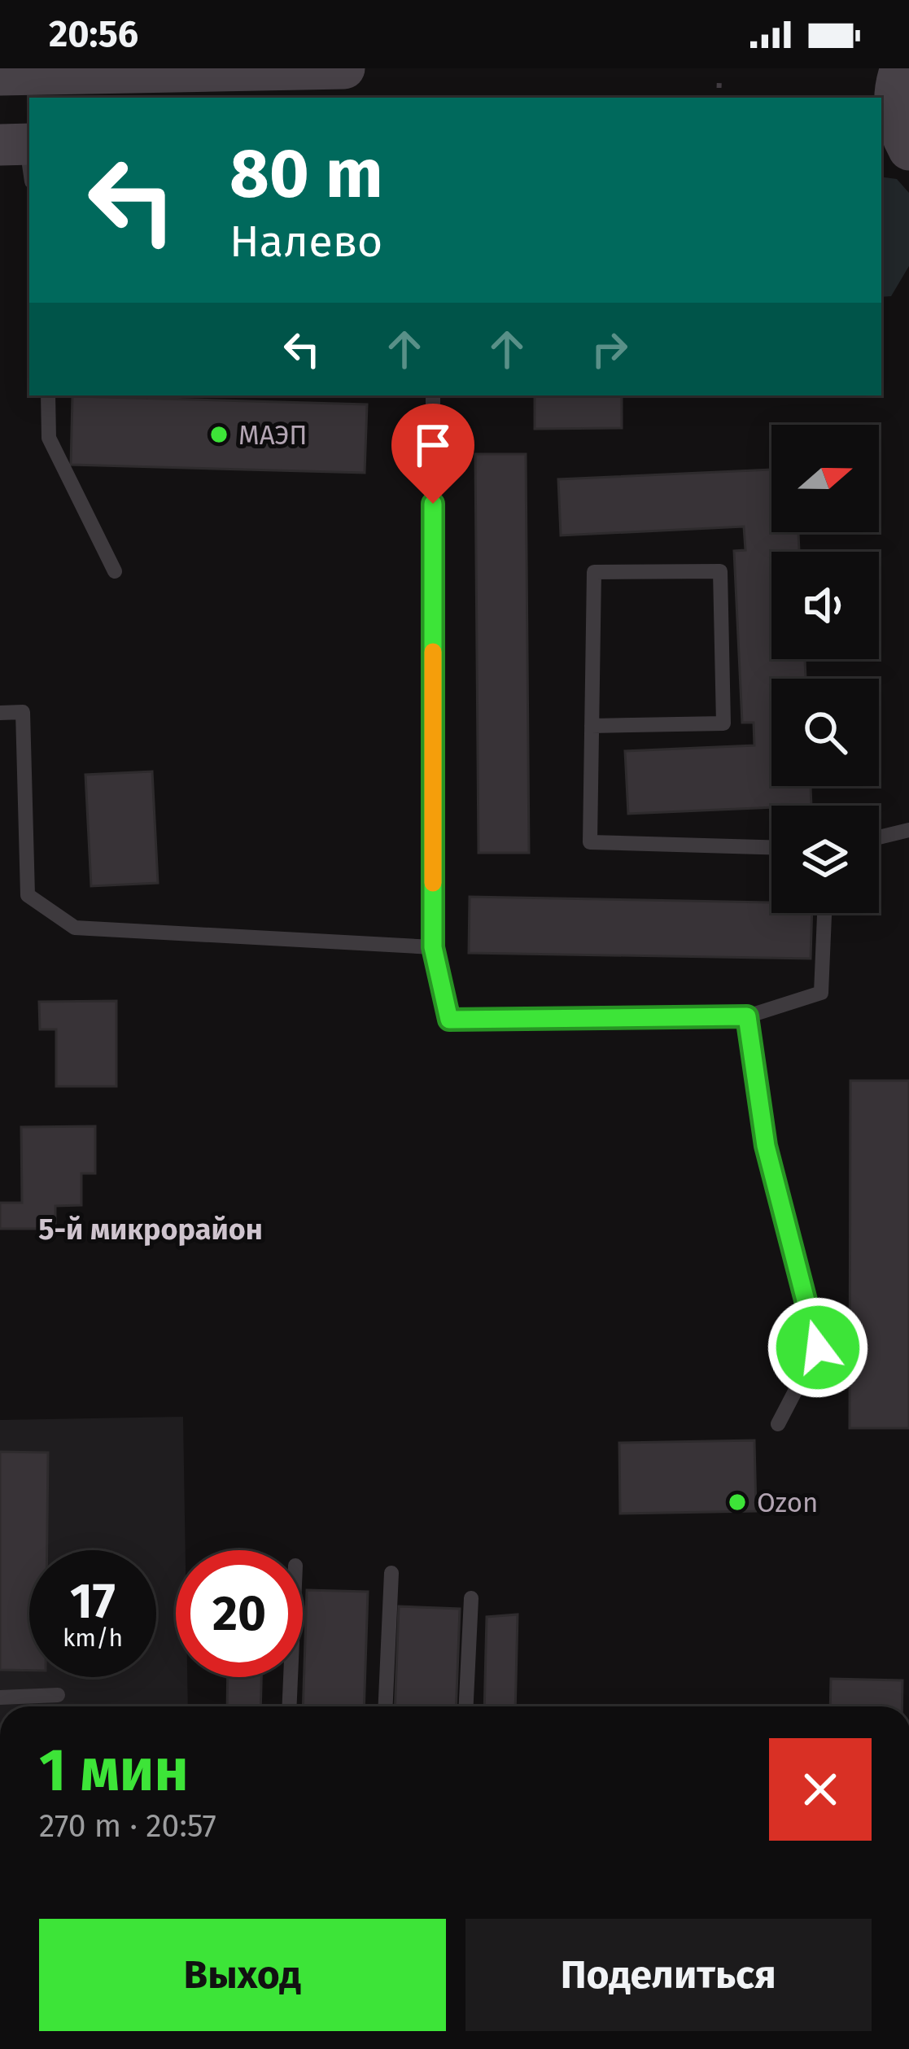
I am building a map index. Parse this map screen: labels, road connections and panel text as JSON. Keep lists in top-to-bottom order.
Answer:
{
  "districts": ["5-й микрорайон"],
  "places": ["МАЭП", "Ozon"],
  "north": "right",
  "page": {
    "status": "20:56",
    "turn": ["80 m", "Налево"],
    "speed": "17 km/h",
    "limit": "20",
    "heading": ["1 мин", "270 m · 20:57"],
    "buttons": ["Выход", "Поделиться"]
  }
}
